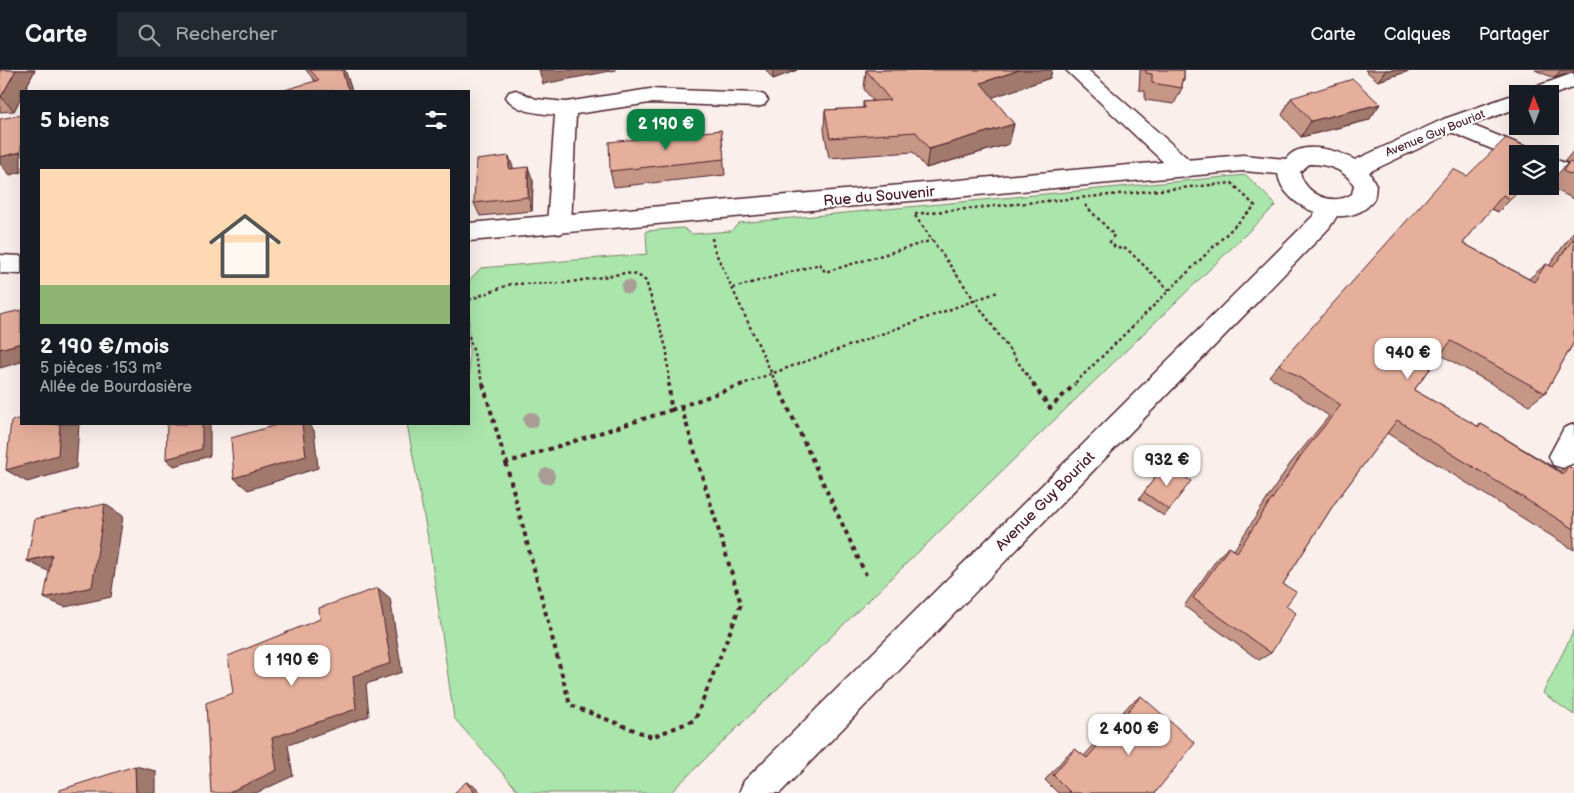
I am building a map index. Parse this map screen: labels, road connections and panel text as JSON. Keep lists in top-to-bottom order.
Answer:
{
  "streets": {
    "street": ["Avenue Guy Bouriat", "Rue du Souvenir"]
  },
  "crossings": [
    ["Avenue Guy Bouriat", "Rue du Souvenir"]
  ],
  "north": "top",
  "page": {
    "header": "Carte",
    "search": "Rechercher",
    "nav": ["Carte", "Calques", "Partager"],
    "heading": "5 biens",
    "price": [
      "2 190 €",
      "940 €",
      "932 €",
      "1 190 €",
      "2 400 €"
    ],
    "list": [
      {
        "name": "2 190 €/mois",
        "note": "5 pièces · 153 m² · Allée de Bourdasière"
      }
    ]
  }
}
